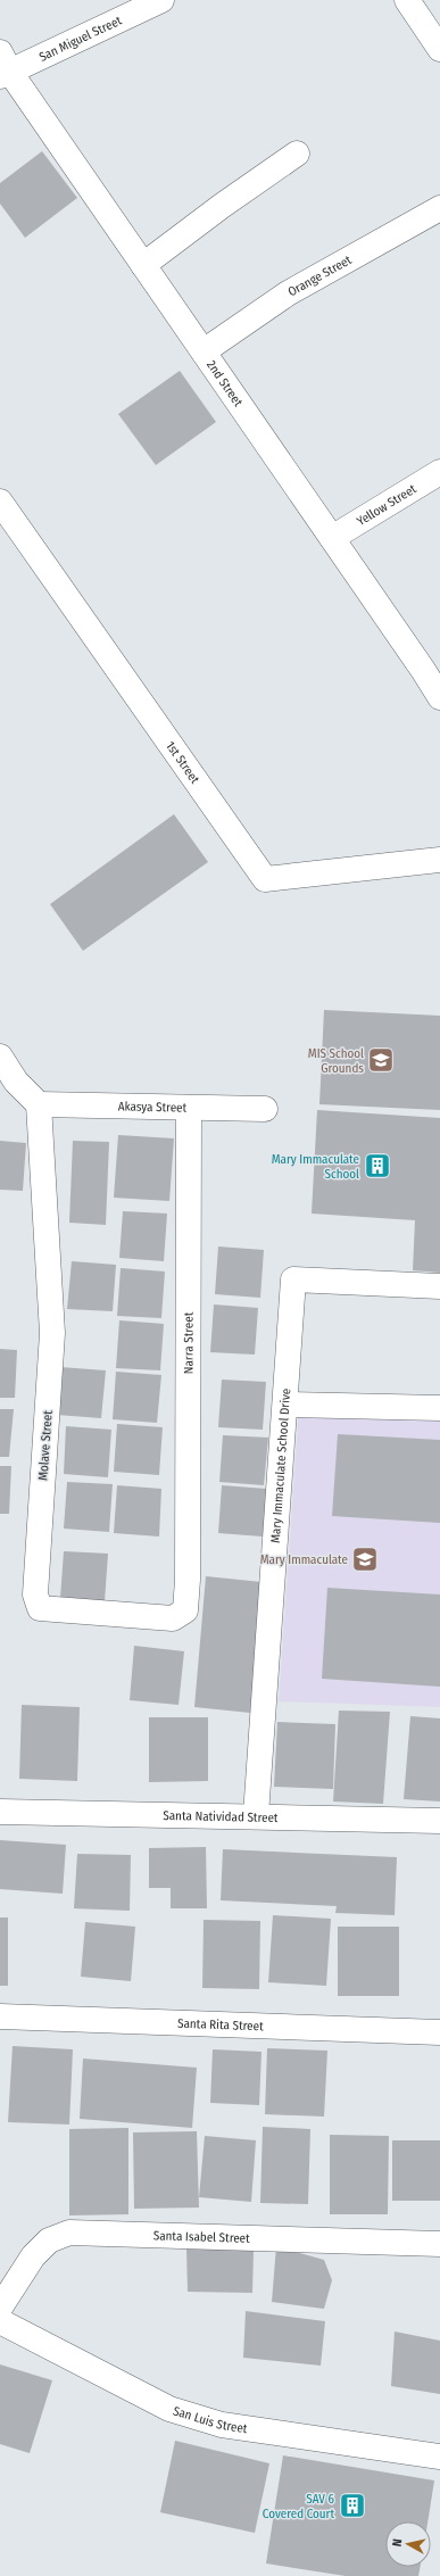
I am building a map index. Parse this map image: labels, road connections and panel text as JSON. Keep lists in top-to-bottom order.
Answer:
{
  "streets": {
    "street": [
      "San Miguel Street",
      "Orange Street",
      "2nd Street",
      "Yellow Street",
      "1st Street",
      "Akasya Street",
      "Narra Street",
      "Molave Street",
      "Mary Immaculate School Drive",
      "Santa Natividad Street",
      "Santa Rita Street",
      "Santa Isabel Street",
      "San Luis Street"
    ]
  },
  "crossings": [
    ["San Miguel Street", "2nd Street"],
    ["Orange Street", "2nd Street"],
    ["2nd Street", "Yellow Street"],
    ["Akasya Street", "Narra Street"],
    ["Akasya Street", "Molave Street"],
    ["Narra Street", "Molave Street"],
    ["Mary Immaculate School Drive", "Santa Natividad Street"]
  ],
  "places": {
    "school or university": ["MIS School Grounds", "Mary Immaculate"],
    "building": ["Mary Immaculate School", "SAV 6 Covered Court"]
  },
  "north": "left"
}
